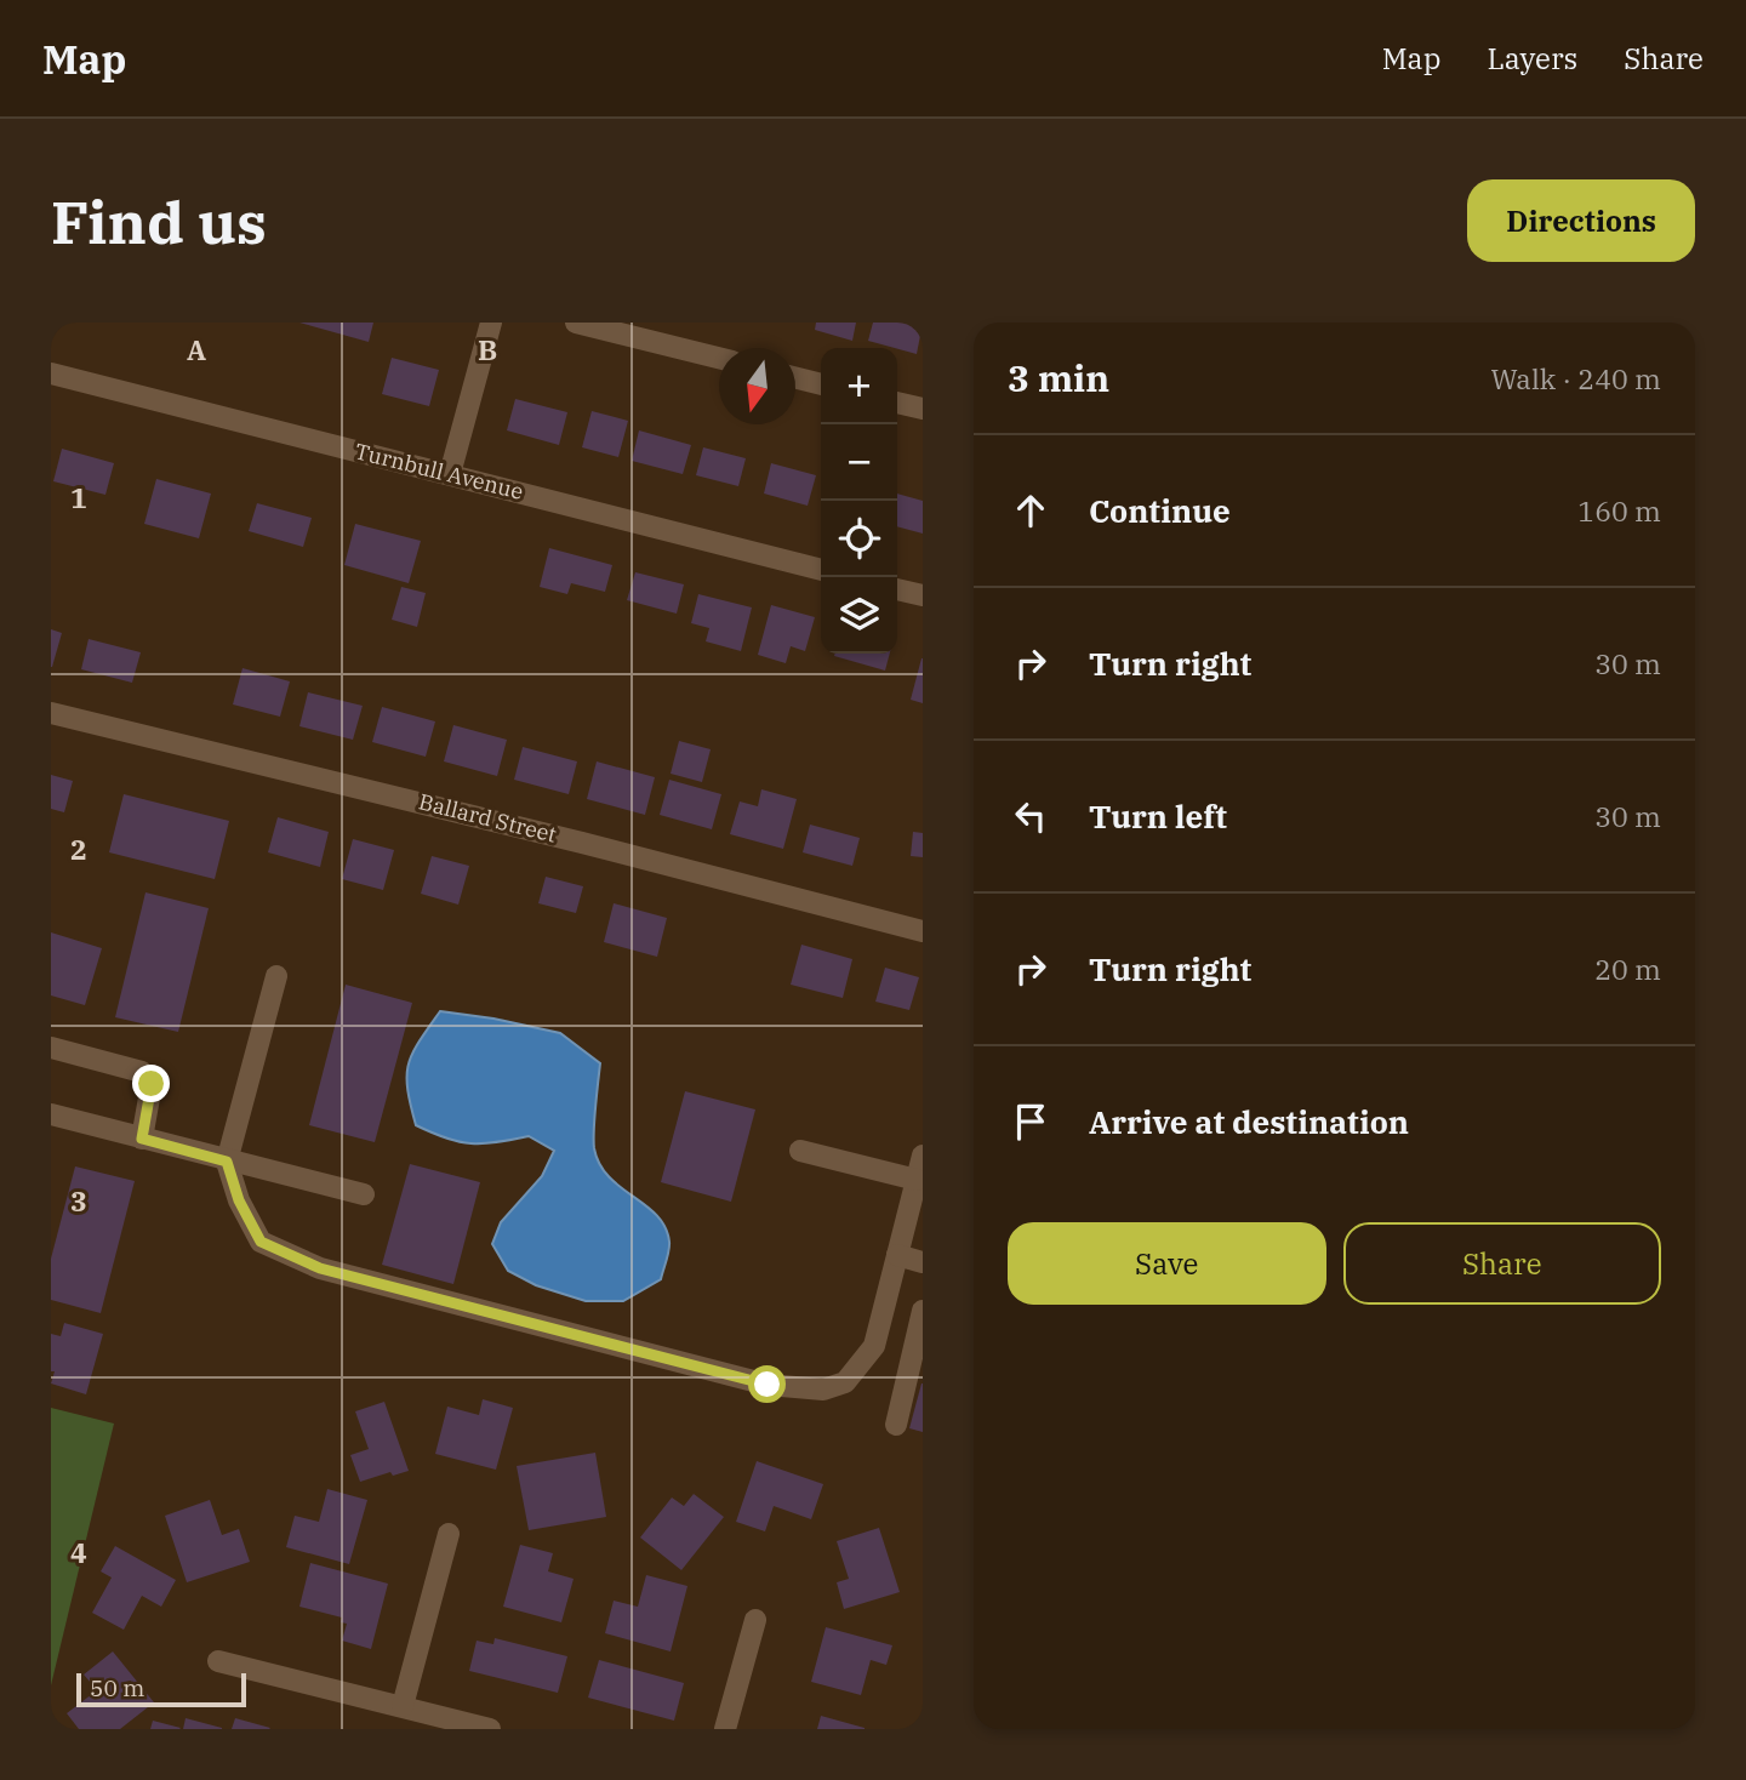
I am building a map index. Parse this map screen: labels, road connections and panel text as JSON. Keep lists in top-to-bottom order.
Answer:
{
  "streets": {
    "street": ["Turnbull Avenue", "Ballard Street"]
  },
  "scale_bar": "50 m",
  "north": "bottom",
  "page": {
    "header": "Map",
    "nav": ["Map", "Layers", "Share"],
    "buttons": [
      "Directions",
      ["Save", "Share"]
    ],
    "title": "Find us",
    "heading": ["3 min", "Walk · 240 m"],
    "map_buttons": ["+", "−"],
    "list": [
      ["Continue", "160 m"],
      ["Turn right", "30 m"],
      ["Turn left", "30 m"],
      ["Turn right", "20 m"],
      "Arrive at destination"
    ],
    "scale": "50 m"
  },
  "grid": {
    "columns": ["A", "B"],
    "rows": [
      "1",
      "2",
      "3",
      "4"
    ]
  }
}
